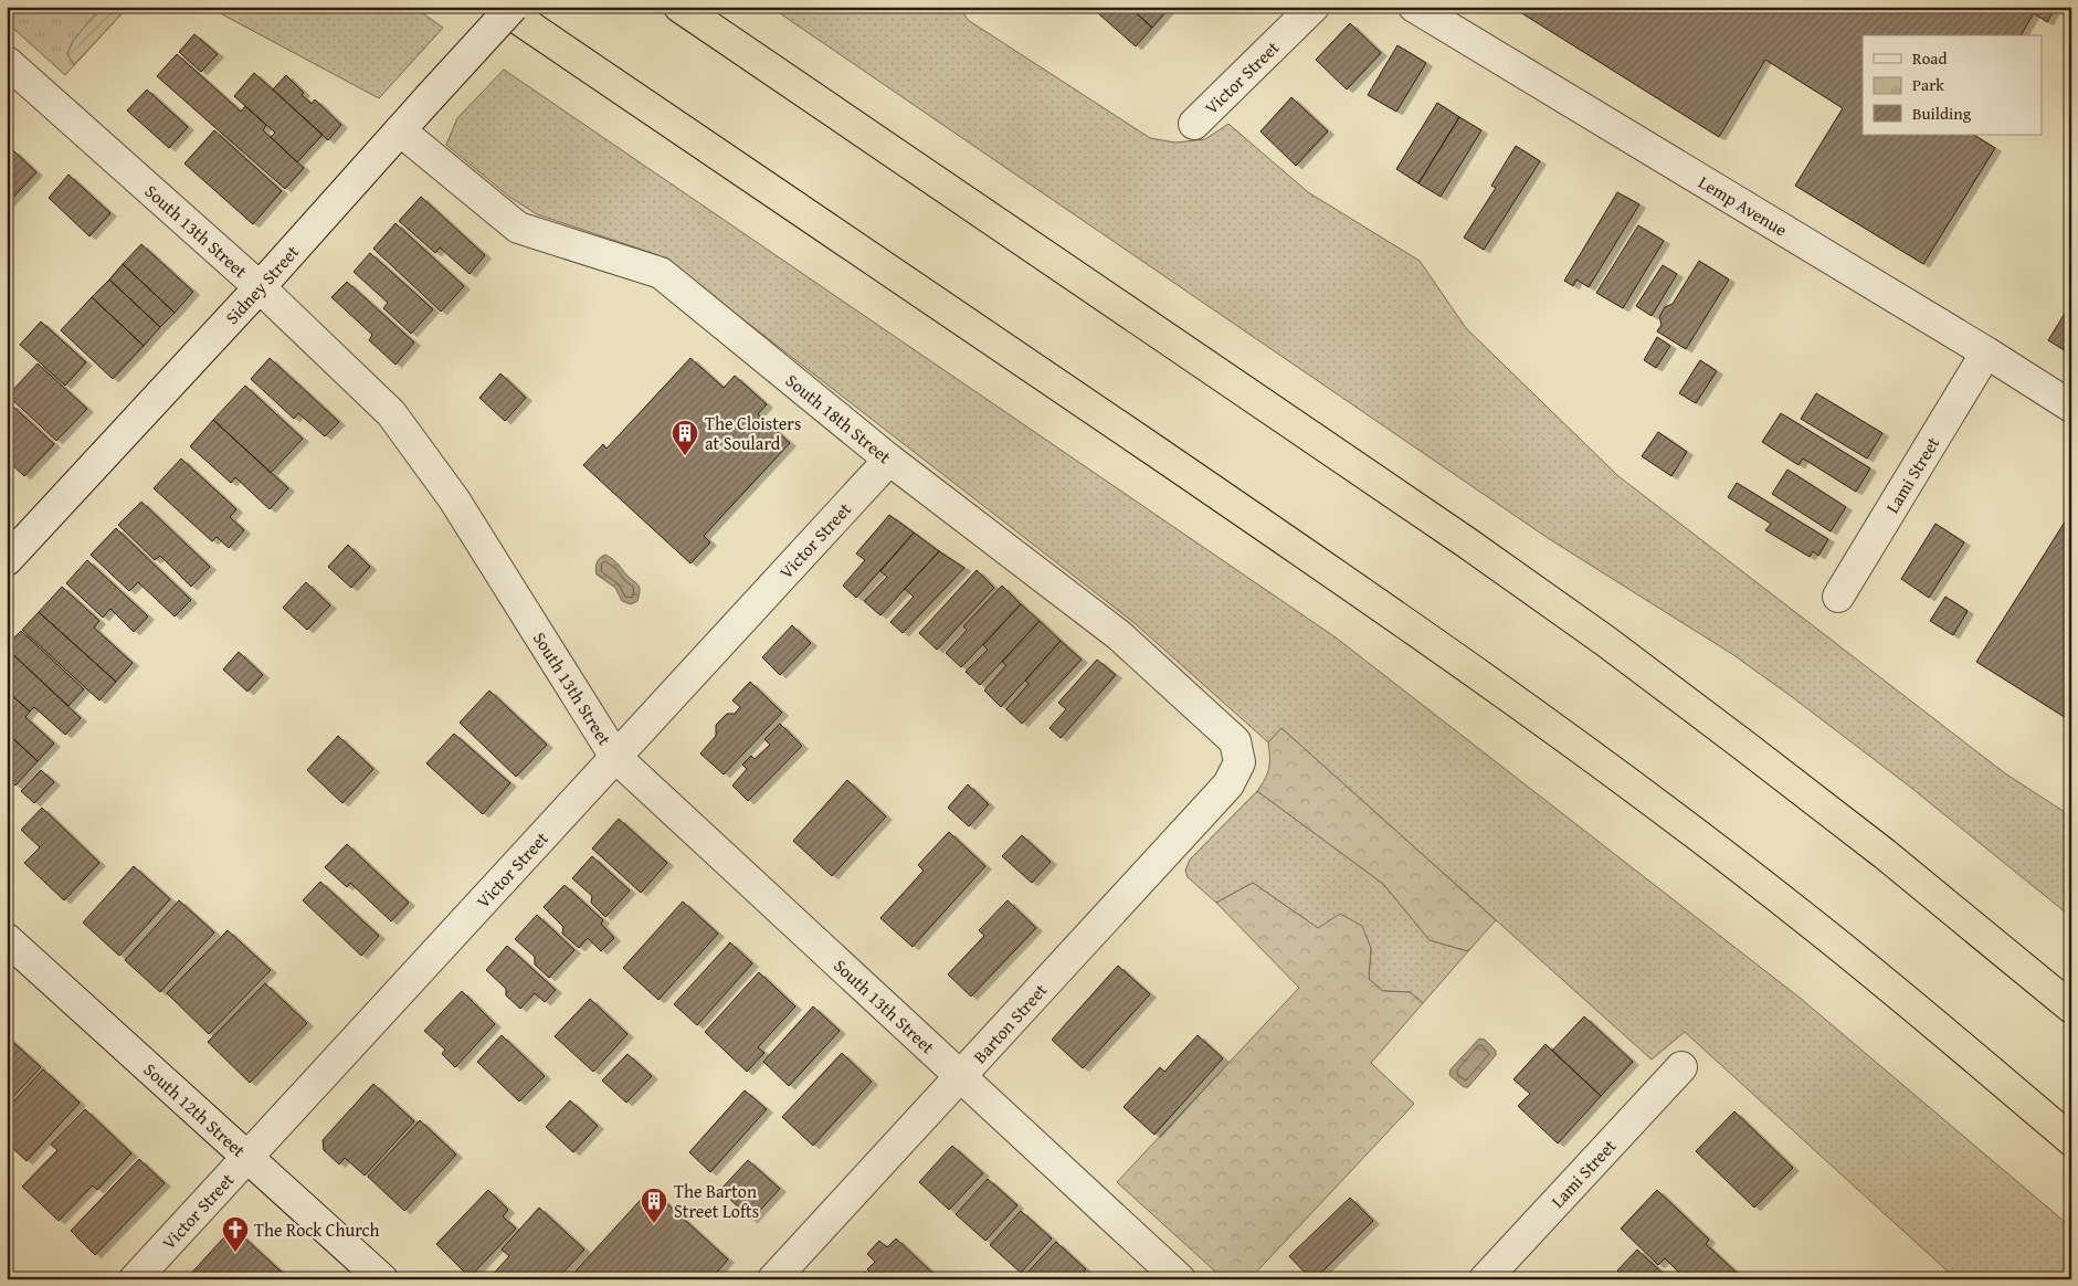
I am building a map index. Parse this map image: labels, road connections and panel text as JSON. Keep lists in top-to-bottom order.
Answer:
{
  "streets": {
    "street": [
      "Victor Street",
      "Lemp Avenue",
      "South 13th Street",
      "Sidney Street",
      "South 18th Street",
      "Lami Street",
      "Barton Street",
      "South 12th Street"
    ]
  },
  "crossings": [
    ["Victor Street", "South 13th Street"],
    ["Victor Street", "South 18th Street"],
    ["Victor Street", "South 12th Street"],
    ["Lemp Avenue", "Lami Street"],
    ["South 13th Street", "Sidney Street"],
    ["South 13th Street", "Barton Street"],
    ["Sidney Street", "South 18th Street"],
    ["South 18th Street", "Barton Street"]
  ],
  "places": {
    "building": ["The Cloisters at Soulard", "The Barton Street Lofts"],
    "church": ["The Rock Church"]
  },
  "legend": ["Road", "Park", "Building"]
}
